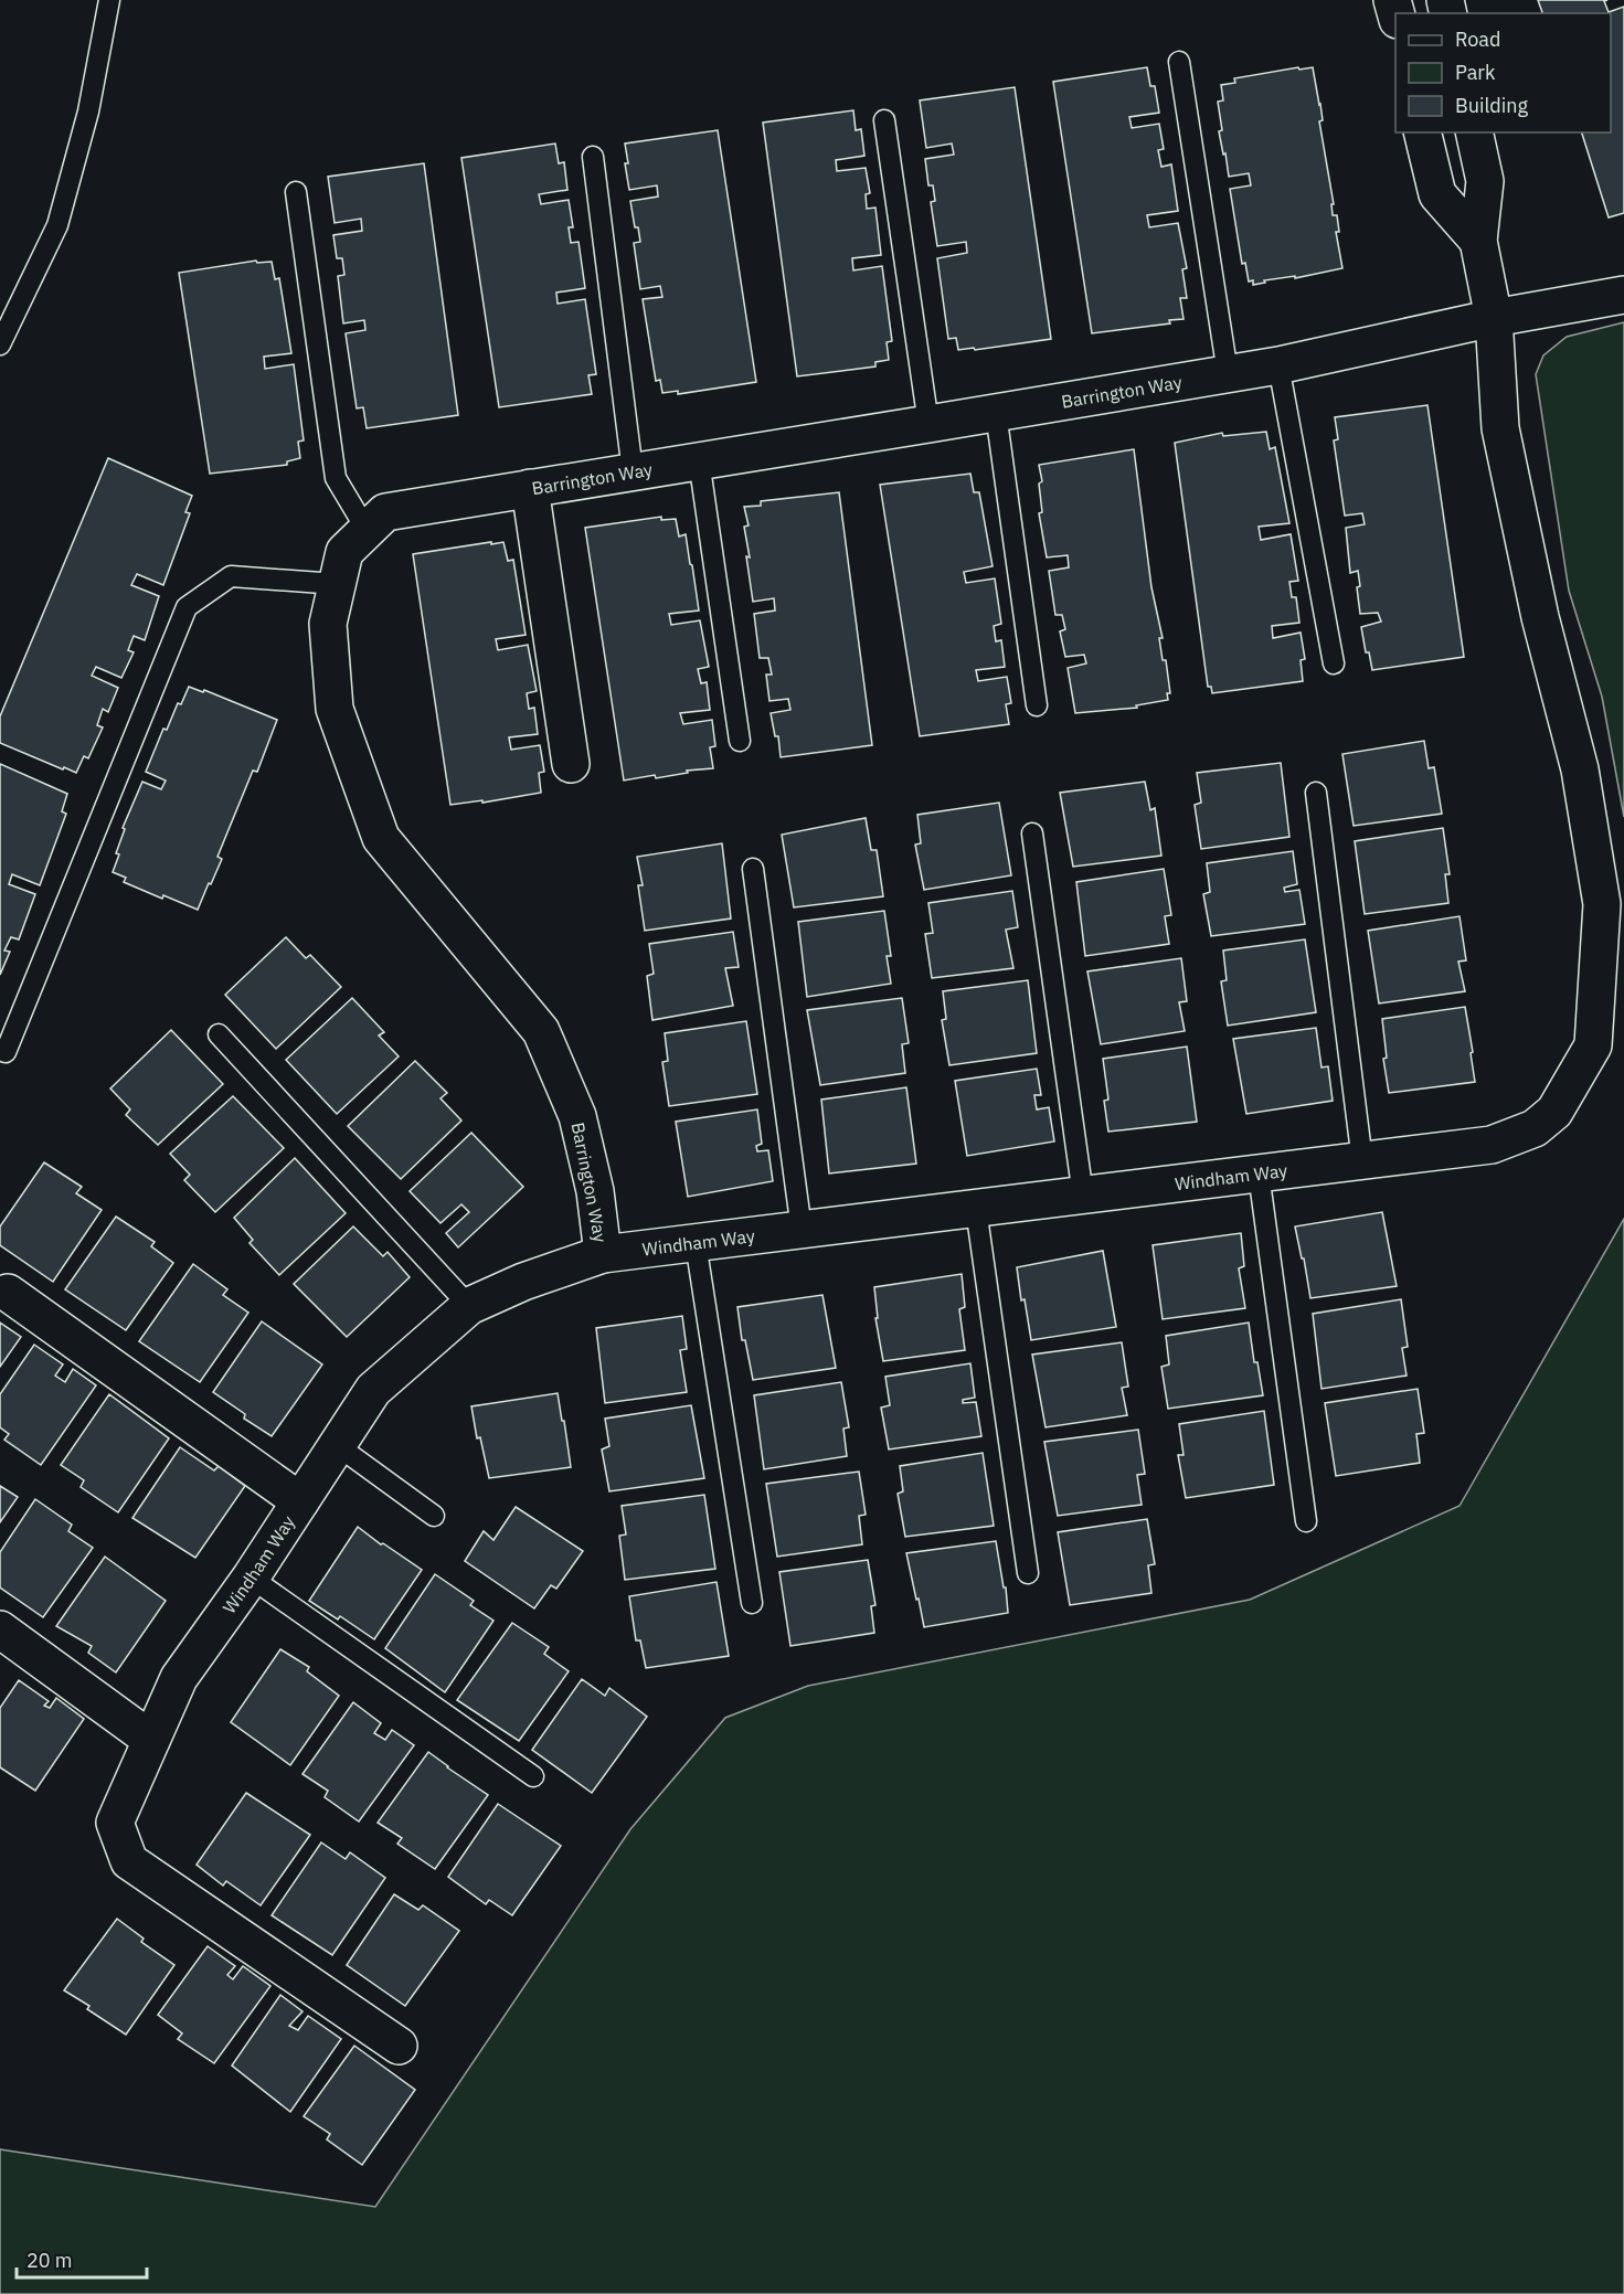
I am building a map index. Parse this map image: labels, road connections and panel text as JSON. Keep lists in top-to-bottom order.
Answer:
{
  "streets": {
    "street": ["Barrington Way", "Windham Way"]
  },
  "crossings": [
    ["Barrington Way", "Windham Way"]
  ],
  "legend": ["Road", "Park", "Building"],
  "scale_bar": "20 m"
}
